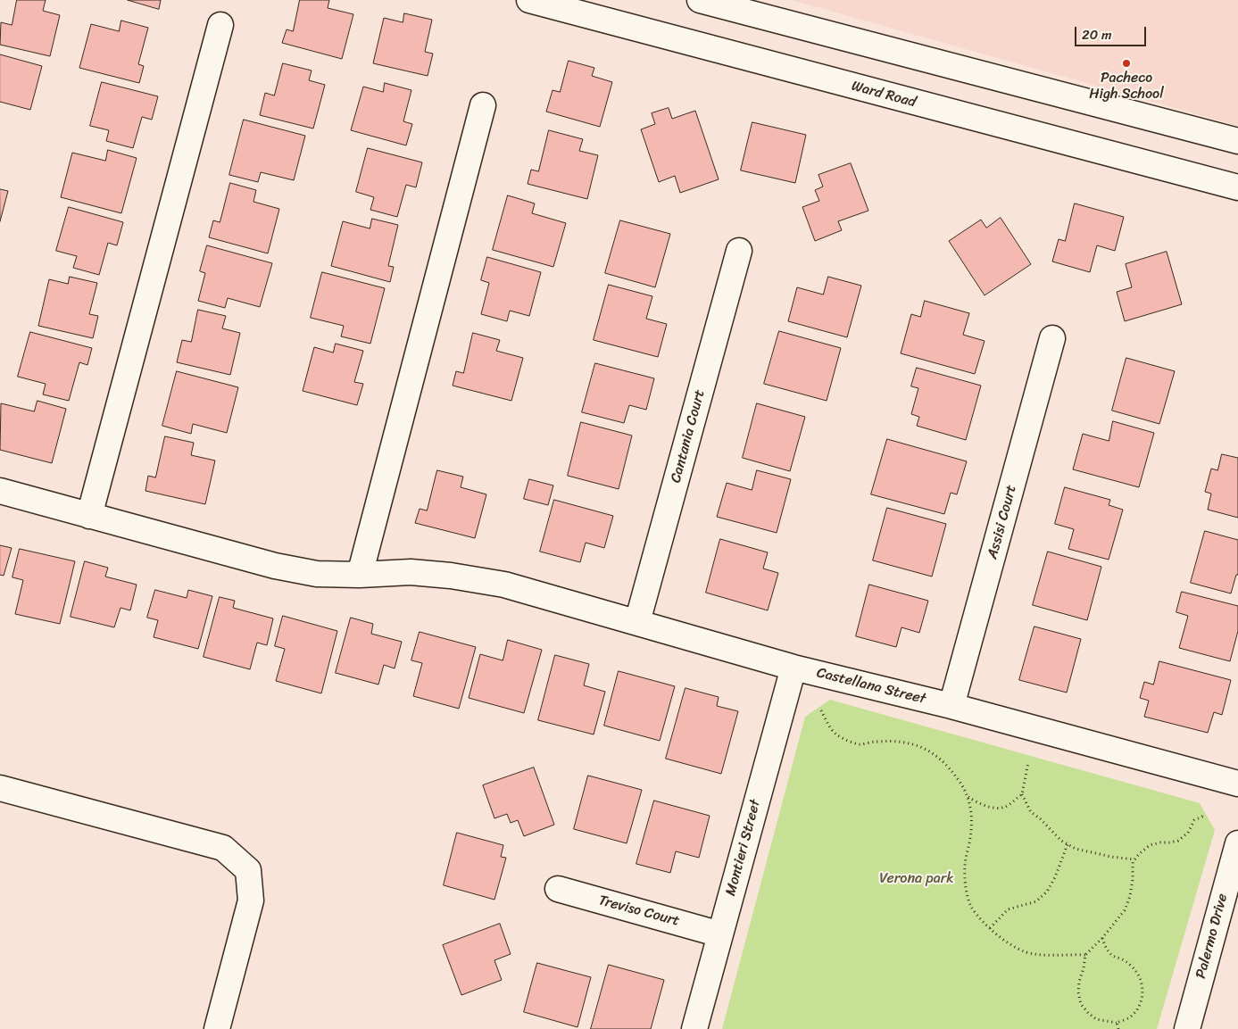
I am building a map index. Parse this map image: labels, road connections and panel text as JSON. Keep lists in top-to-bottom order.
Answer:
{
  "streets": {
    "street": [
      "Ward Road",
      "Cantania Court",
      "Assisi Court",
      "Castellana Street",
      "Montieri Street",
      "Treviso Court",
      "Palermo Drive"
    ]
  },
  "crossings": [
    ["Cantania Court", "Castellana Street"],
    ["Assisi Court", "Castellana Street"],
    ["Castellana Street", "Montieri Street"],
    ["Montieri Street", "Treviso Court"]
  ],
  "parks": ["Verona park"],
  "places": ["Pacheco High School"],
  "scale_bar": "20 m"
}
